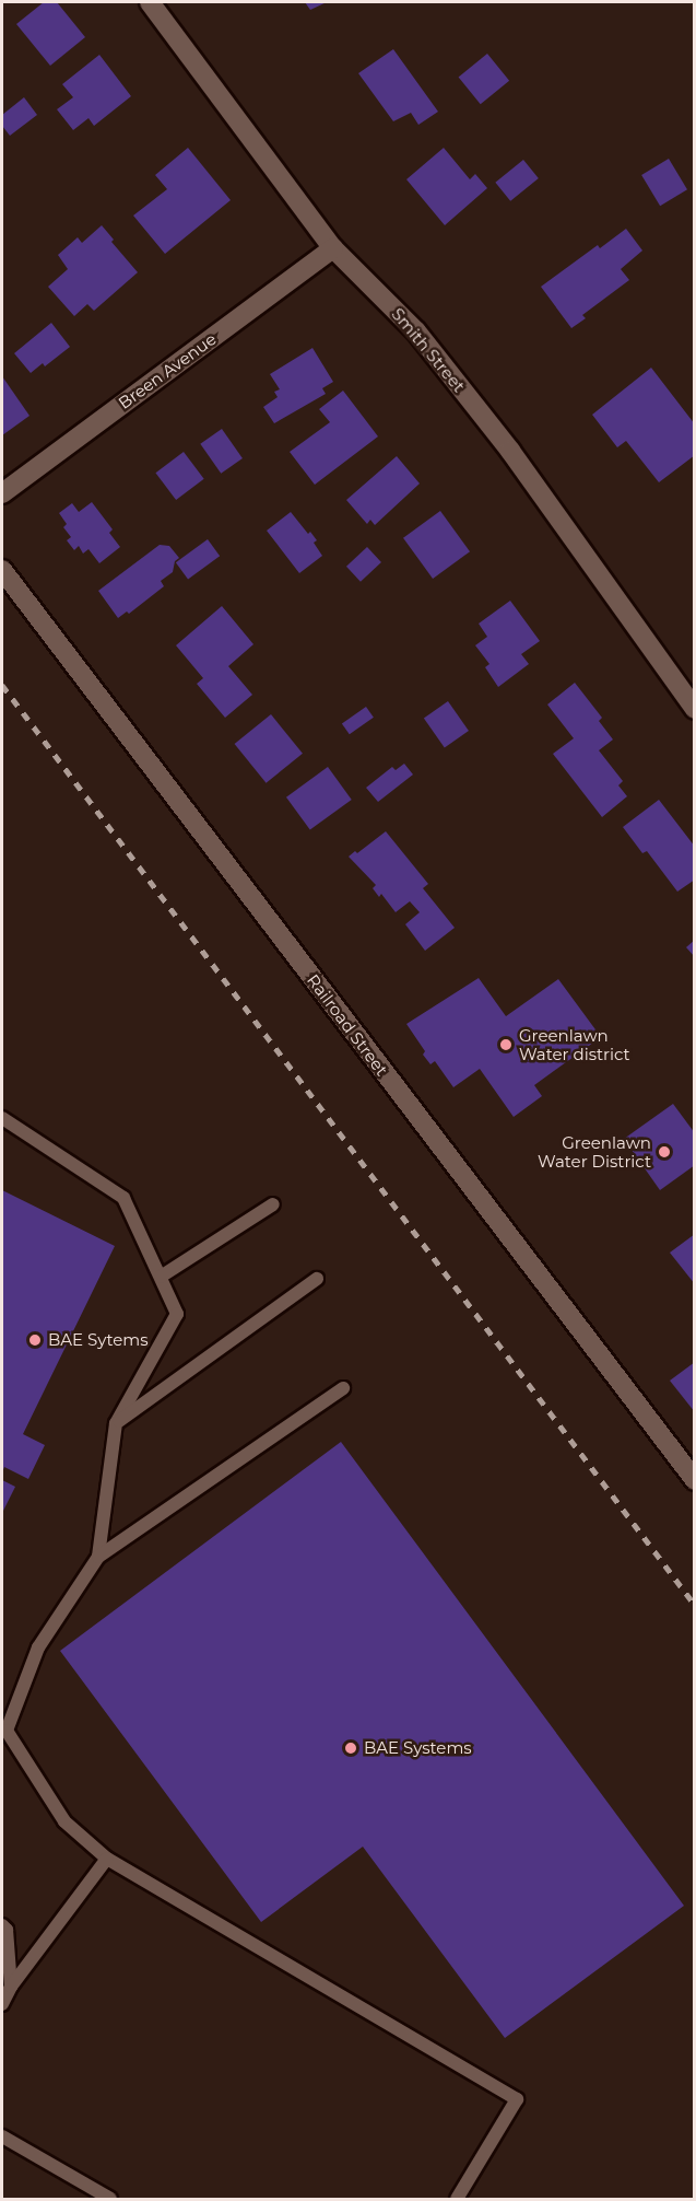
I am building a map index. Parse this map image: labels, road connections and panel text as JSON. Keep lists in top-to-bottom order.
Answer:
{
  "streets": {
    "street": ["Smith Street", "Breen Avenue", "Railroad Street"]
  },
  "crossings": [
    ["Smith Street", "Breen Avenue"]
  ],
  "places": [
    "Greenlawn Water district",
    "Greenlawn Water District",
    "BAE Sytems",
    "BAE Systems"
  ]
}
